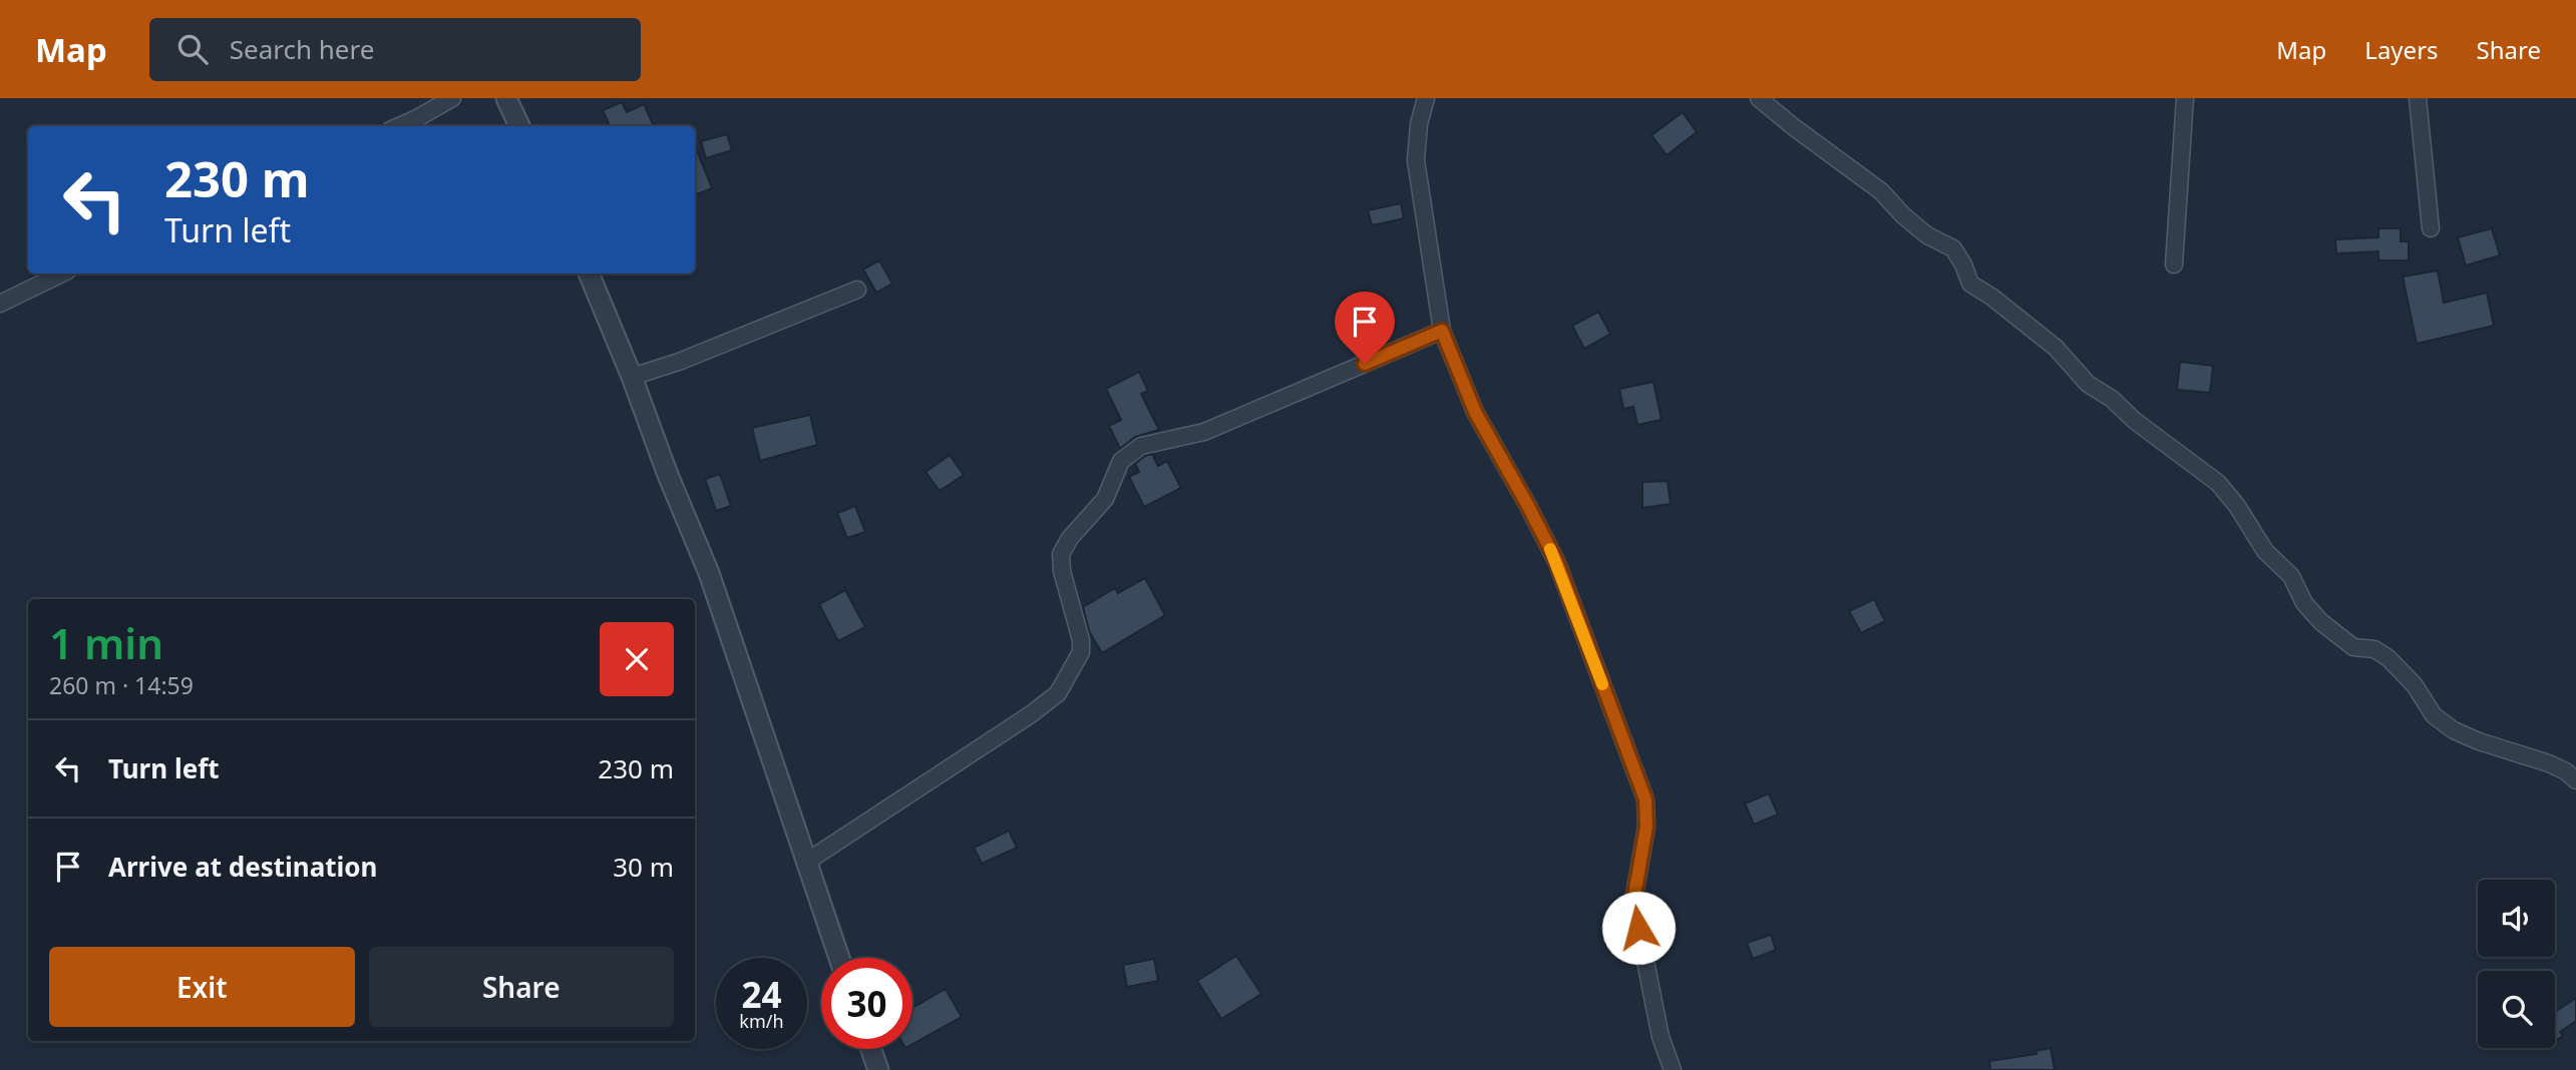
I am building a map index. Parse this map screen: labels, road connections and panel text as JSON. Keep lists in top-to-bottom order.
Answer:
{
  "page": {
    "header": "Map",
    "search": "Search here",
    "nav": ["Map", "Layers", "Share"],
    "turn": ["230 m", "Turn left"],
    "heading": ["1 min", "260 m · 14:59"],
    "list": [
      {
        "name": "Turn left",
        "value": "230 m"
      },
      {
        "name": "Arrive at destination",
        "value": "30 m"
      }
    ],
    "buttons": ["Exit", "Share"],
    "speed": "24 km/h",
    "limit": "30"
  }
}
